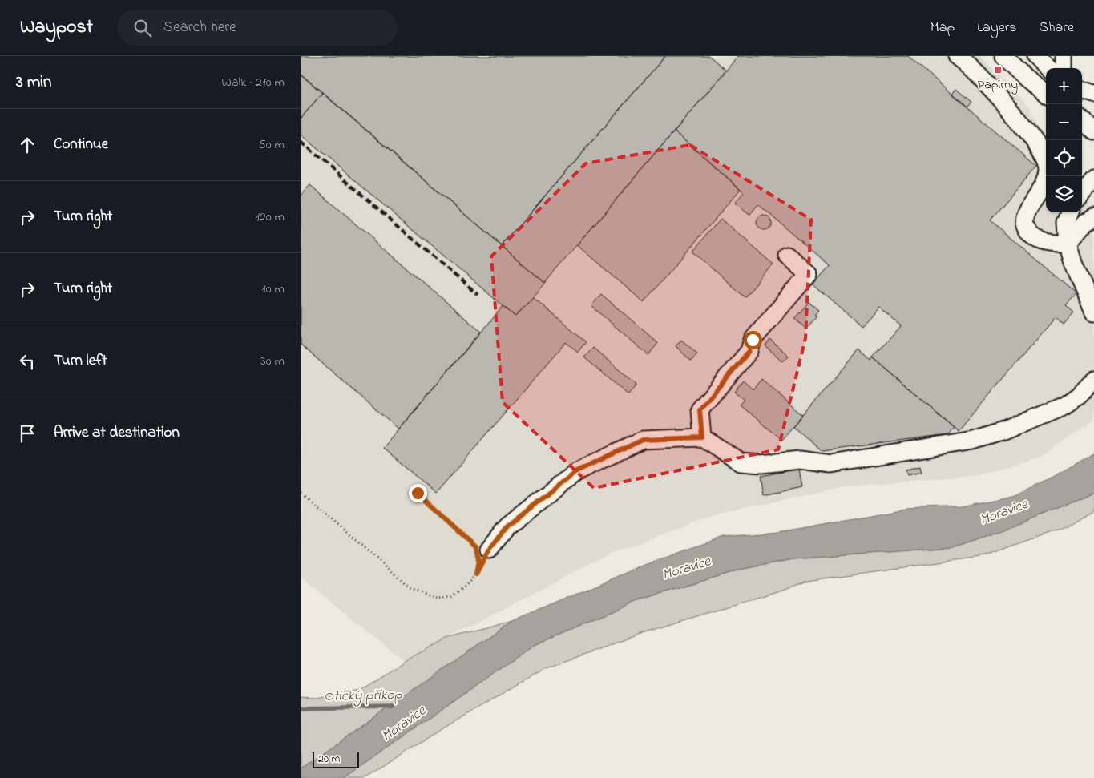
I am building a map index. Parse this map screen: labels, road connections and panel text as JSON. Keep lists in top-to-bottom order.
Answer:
{
  "water": ["Moravice", "Otický příkop"],
  "places": {
    "transit": ["Papírny"]
  },
  "scale_bar": "20 m",
  "page": {
    "header": "Waypost",
    "search": "Search here",
    "nav": ["Map", "Layers", "Share"],
    "heading": ["3 min", "Walk · 210 m"],
    "map_buttons": ["+", "−"],
    "list": [
      ["Continue", "50 m"],
      ["Turn right", "120 m"],
      ["Turn right", "10 m"],
      ["Turn left", "30 m"],
      "Arrive at destination"
    ],
    "scale": "20 m"
  }
}
